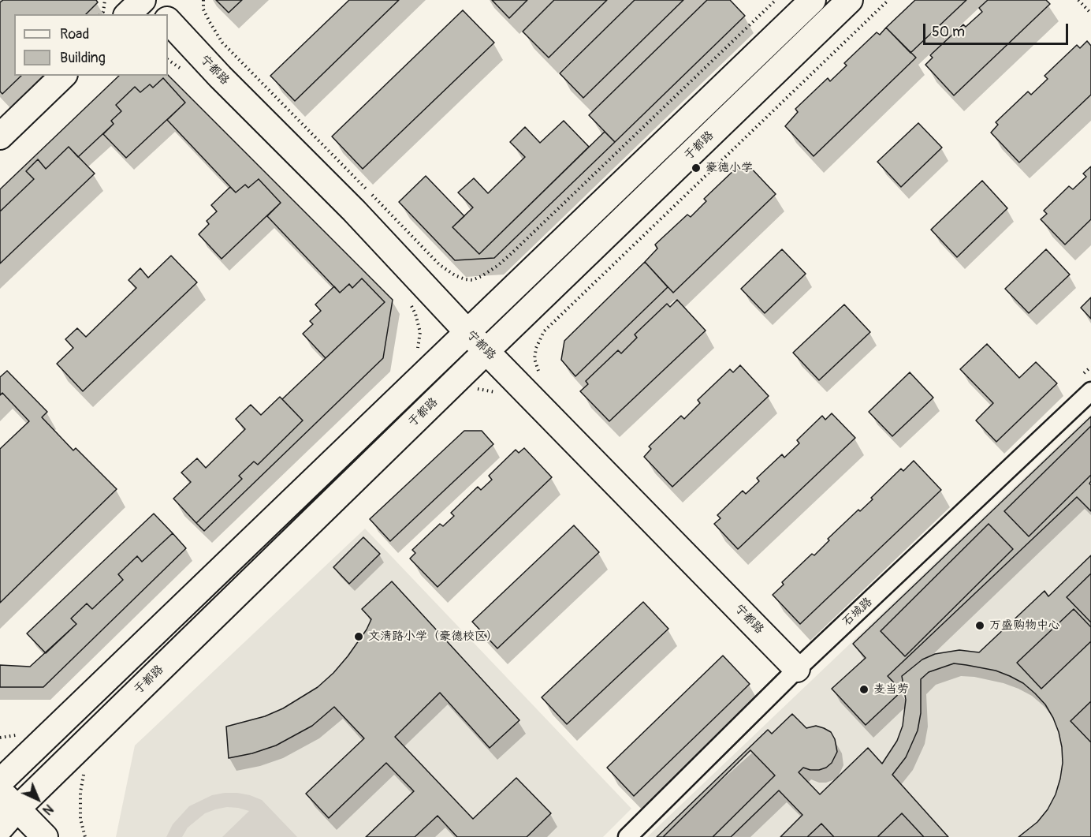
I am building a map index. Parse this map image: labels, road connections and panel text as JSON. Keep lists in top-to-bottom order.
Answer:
{
  "streets": {
    "main road": ["宁都路", "于都路"],
    "street": ["石城路"]
  },
  "crossings": [
    ["宁都路", "于都路"],
    ["宁都路", "石城路"]
  ],
  "places": [
    "豪德小学",
    "万盛购物中心",
    "文清路小学（豪德校区）",
    "麦当劳"
  ],
  "legend": ["Road", "Building"],
  "scale_bar": "50 m",
  "north": "bottom right"
}
